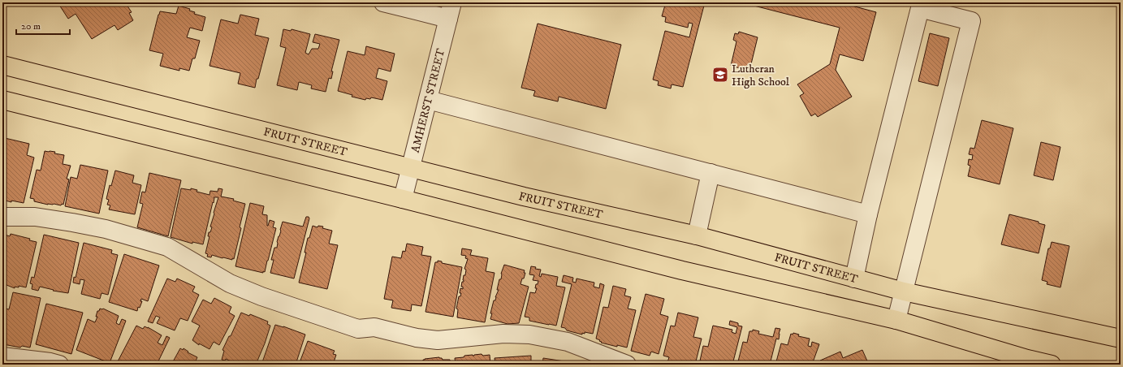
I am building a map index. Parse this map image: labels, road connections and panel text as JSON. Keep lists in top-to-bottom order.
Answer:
{
  "streets": {
    "main road": ["FRUIT STREET"],
    "street": ["AMHERST STREET"]
  },
  "crossings": [
    ["AMHERST STREET", "FRUIT STREET"]
  ],
  "places": {
    "school or university": ["Lutheran High School"]
  },
  "scale_bar": "20 m"
}
